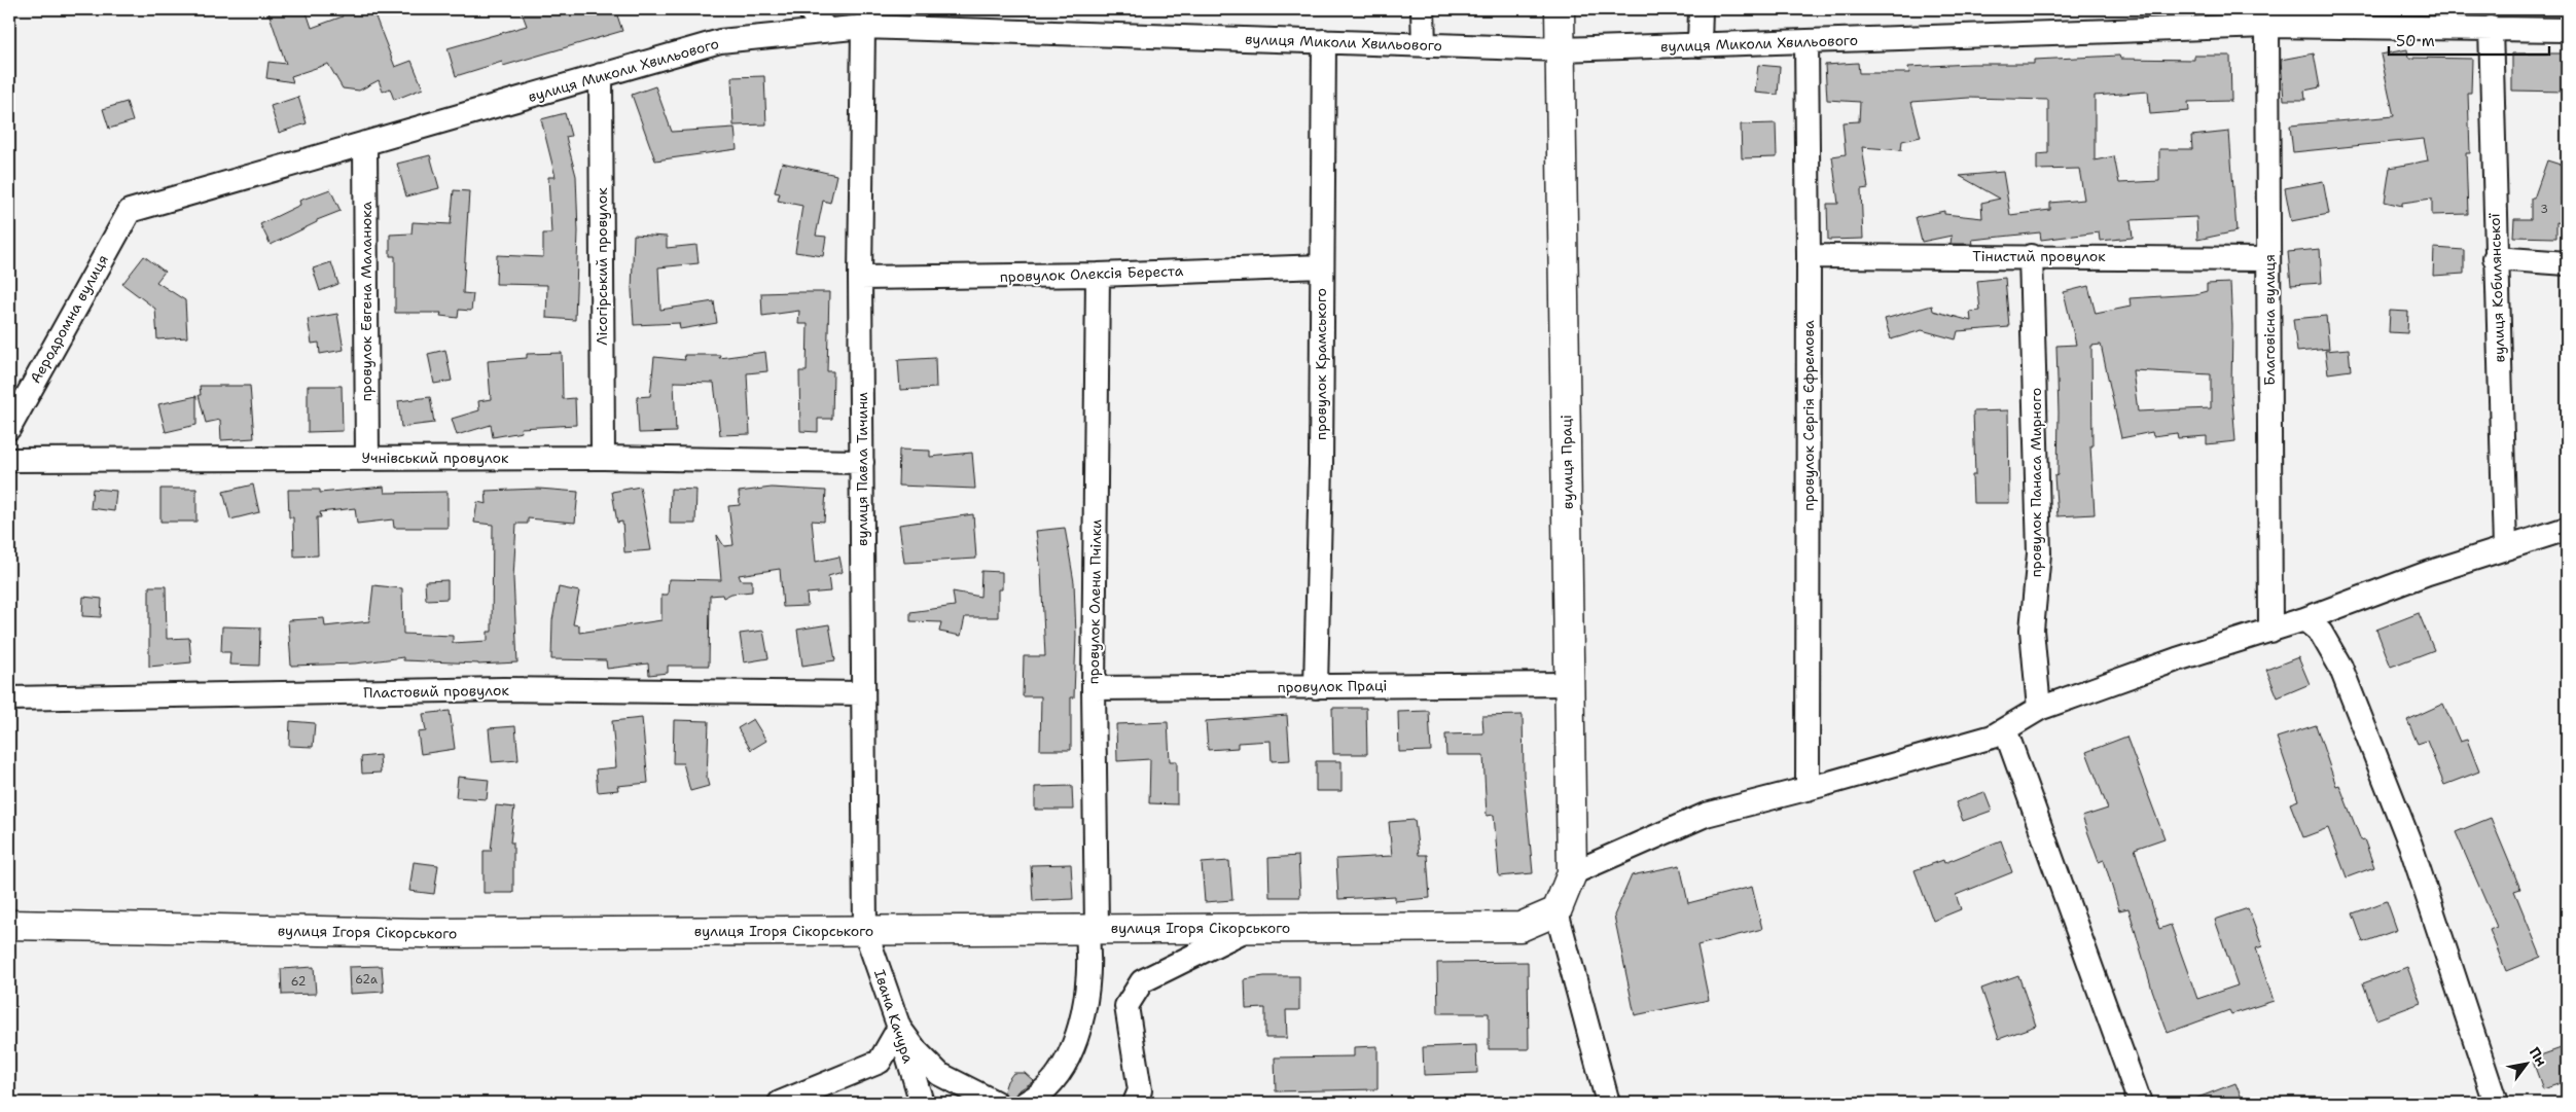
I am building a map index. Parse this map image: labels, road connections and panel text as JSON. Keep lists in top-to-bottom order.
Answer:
{
  "streets": {
    "main road": ["вулиця Праці", "вулиця Ігоря Сікорського"],
    "street": [
      "вулиця Миколи Хвильового",
      "Тінистий провулок",
      "Лісогірський провулок",
      "провулок Олексія Береста",
      "вулиця Кобилянської",
      "провулок Евгена Маланюка",
      "Аеродромна вулиця",
      "Благовісна вулиця",
      "провулок Крамського",
      "провулок Сергія Єфремова",
      "Учнівський провулок",
      "вулиця Павла Тичини",
      "провулок Панаса Мирного",
      "провулок Олени Пчілки",
      "провулок Праці",
      "Пластовий провулок",
      "Івана Качура"
    ]
  },
  "crossings": [
    ["вулиця Миколи Хвильового", "Лісогірський провулок"],
    ["вулиця Миколи Хвильового", "вулиця Кобилянської"],
    ["вулиця Миколи Хвильового", "провулок Евгена Маланюка"],
    ["вулиця Миколи Хвильового", "Аеродромна вулиця"],
    ["вулиця Миколи Хвильового", "Благовісна вулиця"],
    ["вулиця Миколи Хвильового", "провулок Крамського"],
    ["вулиця Миколи Хвильового", "провулок Сергія Єфремова"],
    ["вулиця Миколи Хвильового", "вулиця Праці"],
    ["вулиця Миколи Хвильового", "вулиця Павла Тичини"],
    ["Тінистий провулок", "Благовісна вулиця"],
    ["Тінистий провулок", "провулок Сергія Єфремова"],
    ["Тінистий провулок", "провулок Панаса Мирного"],
    ["Лісогірський провулок", "Учнівський провулок"],
    ["провулок Олексія Береста", "провулок Крамського"],
    ["провулок Олексія Береста", "вулиця Павла Тичини"],
    ["провулок Олексія Береста", "провулок Олени Пчілки"],
    ["провулок Евгена Маланюка", "Учнівський провулок"],
    ["провулок Крамського", "провулок Праці"],
    ["Учнівський провулок", "вулиця Павла Тичини"],
    ["вулиця Праці", "провулок Праці"],
    ["вулиця Праці", "вулиця Ігоря Сікорського"],
    ["вулиця Павла Тичини", "Пластовий провулок"],
    ["вулиця Павла Тичини", "вулиця Ігоря Сікорського"],
    ["вулиця Павла Тичини", "Івана Качура"],
    ["провулок Олени Пчілки", "провулок Праці"],
    ["провулок Олени Пчілки", "вулиця Ігоря Сікорського"],
    ["вулиця Ігоря Сікорського", "Івана Качура"]
  ],
  "house_numbers": ["3", "62а", "62"],
  "scale_bar": "50 m",
  "north": "top right"
}
